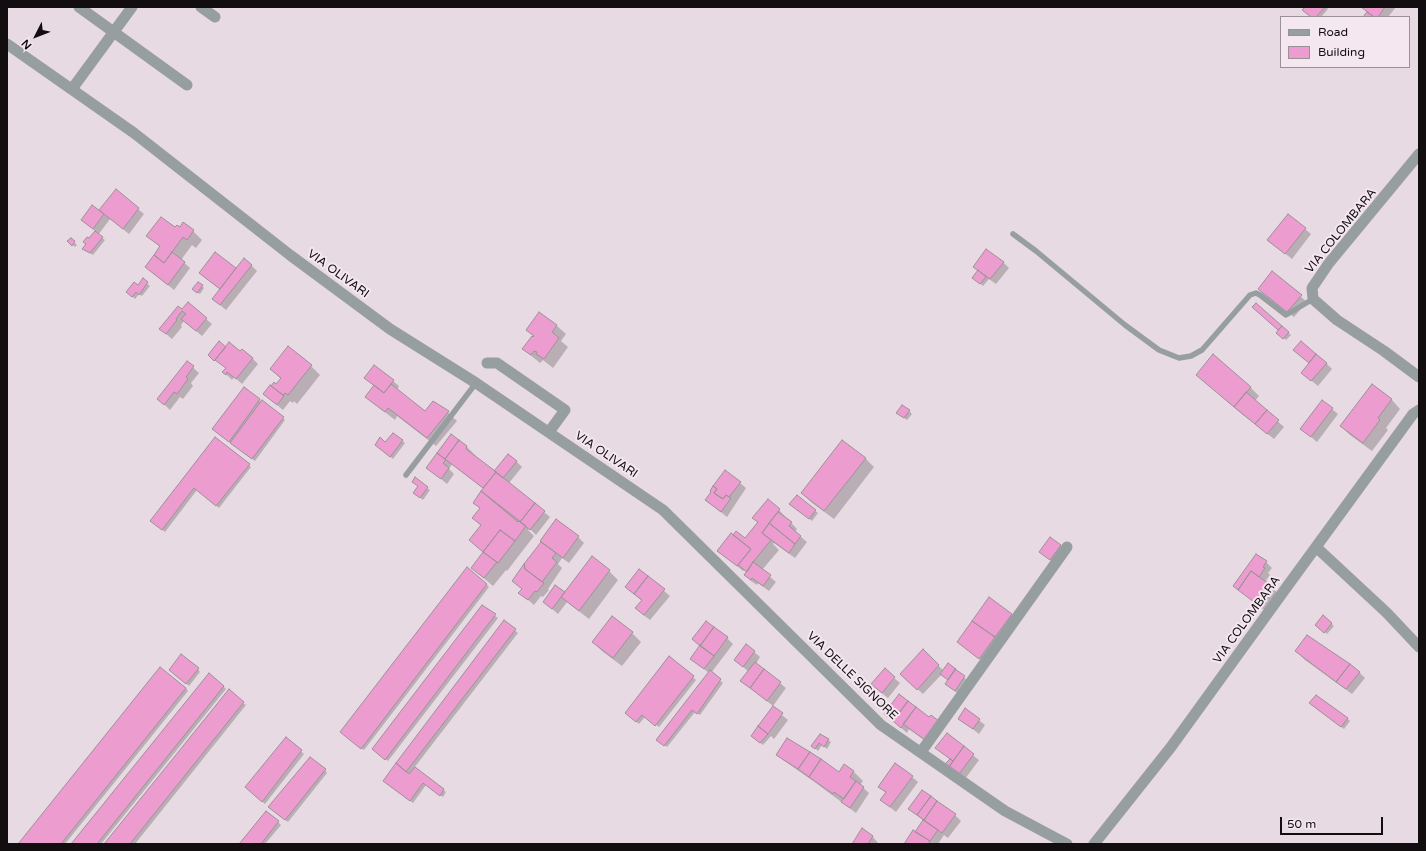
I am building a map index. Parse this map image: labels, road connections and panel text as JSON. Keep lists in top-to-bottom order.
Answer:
{
  "streets": {
    "street": ["VIA COLOMBARA", "VIA OLIVARI", "VIA DELLE SIGNORE"]
  },
  "crossings": [
    ["VIA OLIVARI", "VIA DELLE SIGNORE"]
  ],
  "legend": ["Road", "Building"],
  "scale_bar": "50 m",
  "north": "bottom left"
}
